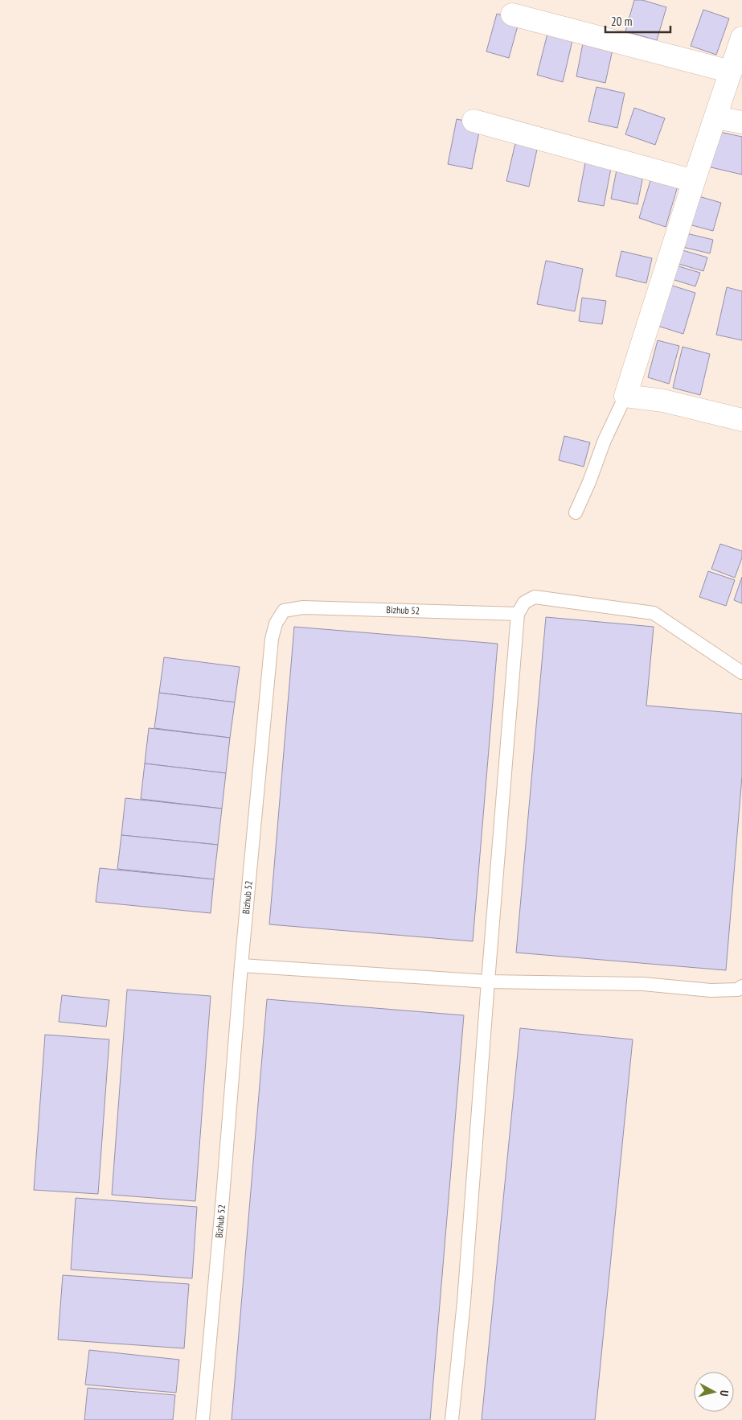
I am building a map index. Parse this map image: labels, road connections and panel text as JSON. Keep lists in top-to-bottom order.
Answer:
{
  "streets": {
    "lane": ["Bizhub 52"]
  },
  "scale_bar": "20 m",
  "north": "right"
}
